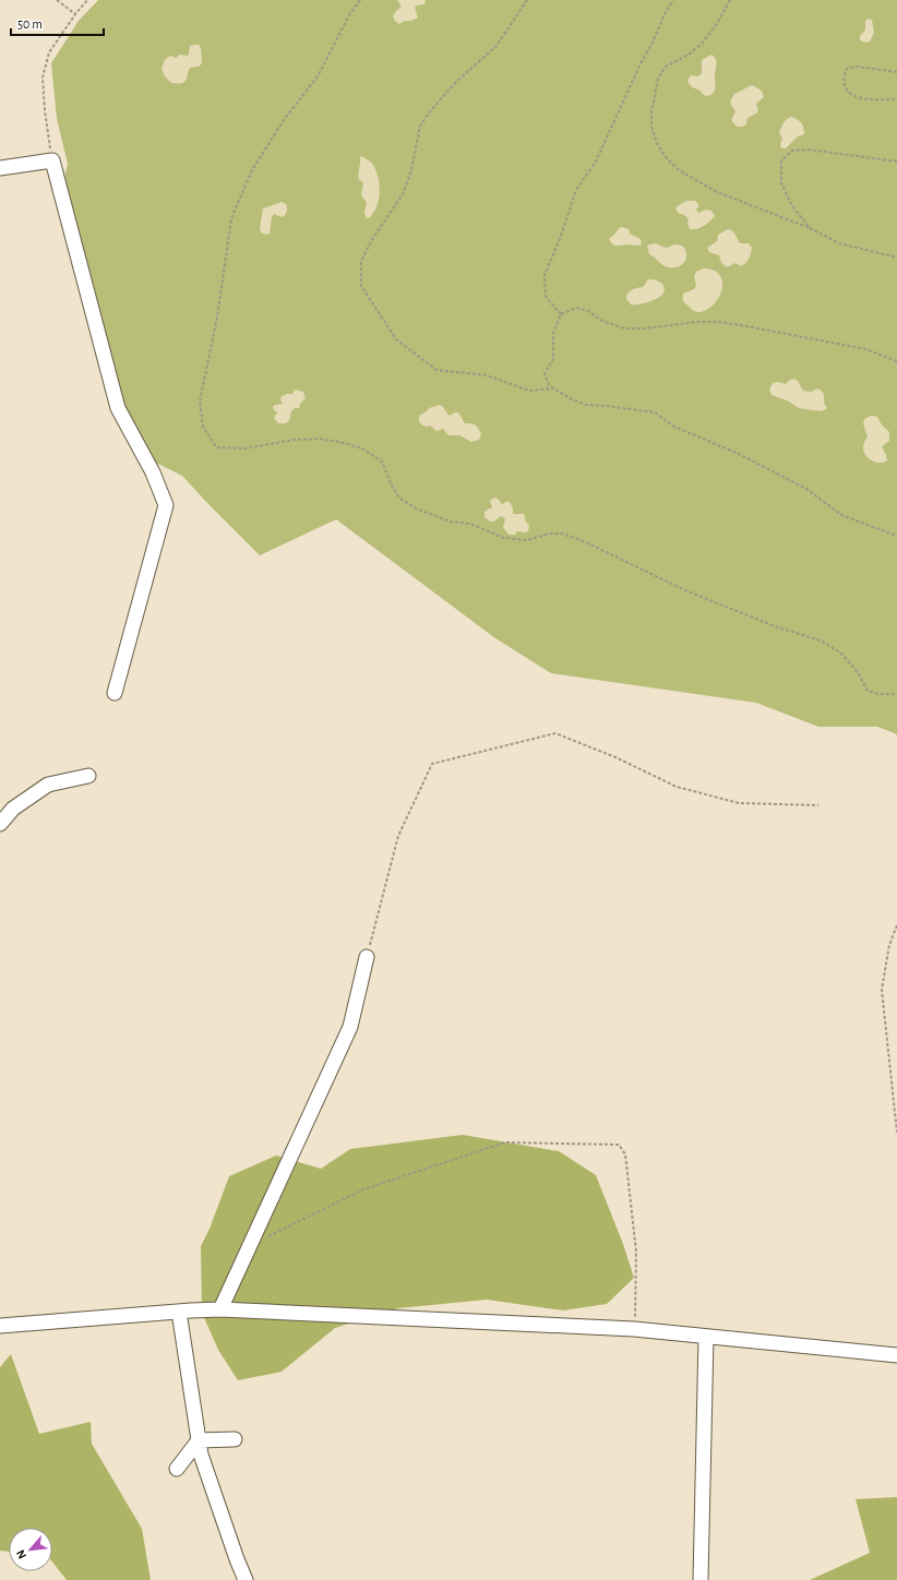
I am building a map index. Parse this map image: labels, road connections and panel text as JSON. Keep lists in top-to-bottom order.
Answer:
{
  "scale_bar": "50 m",
  "north": "bottom left"
}
